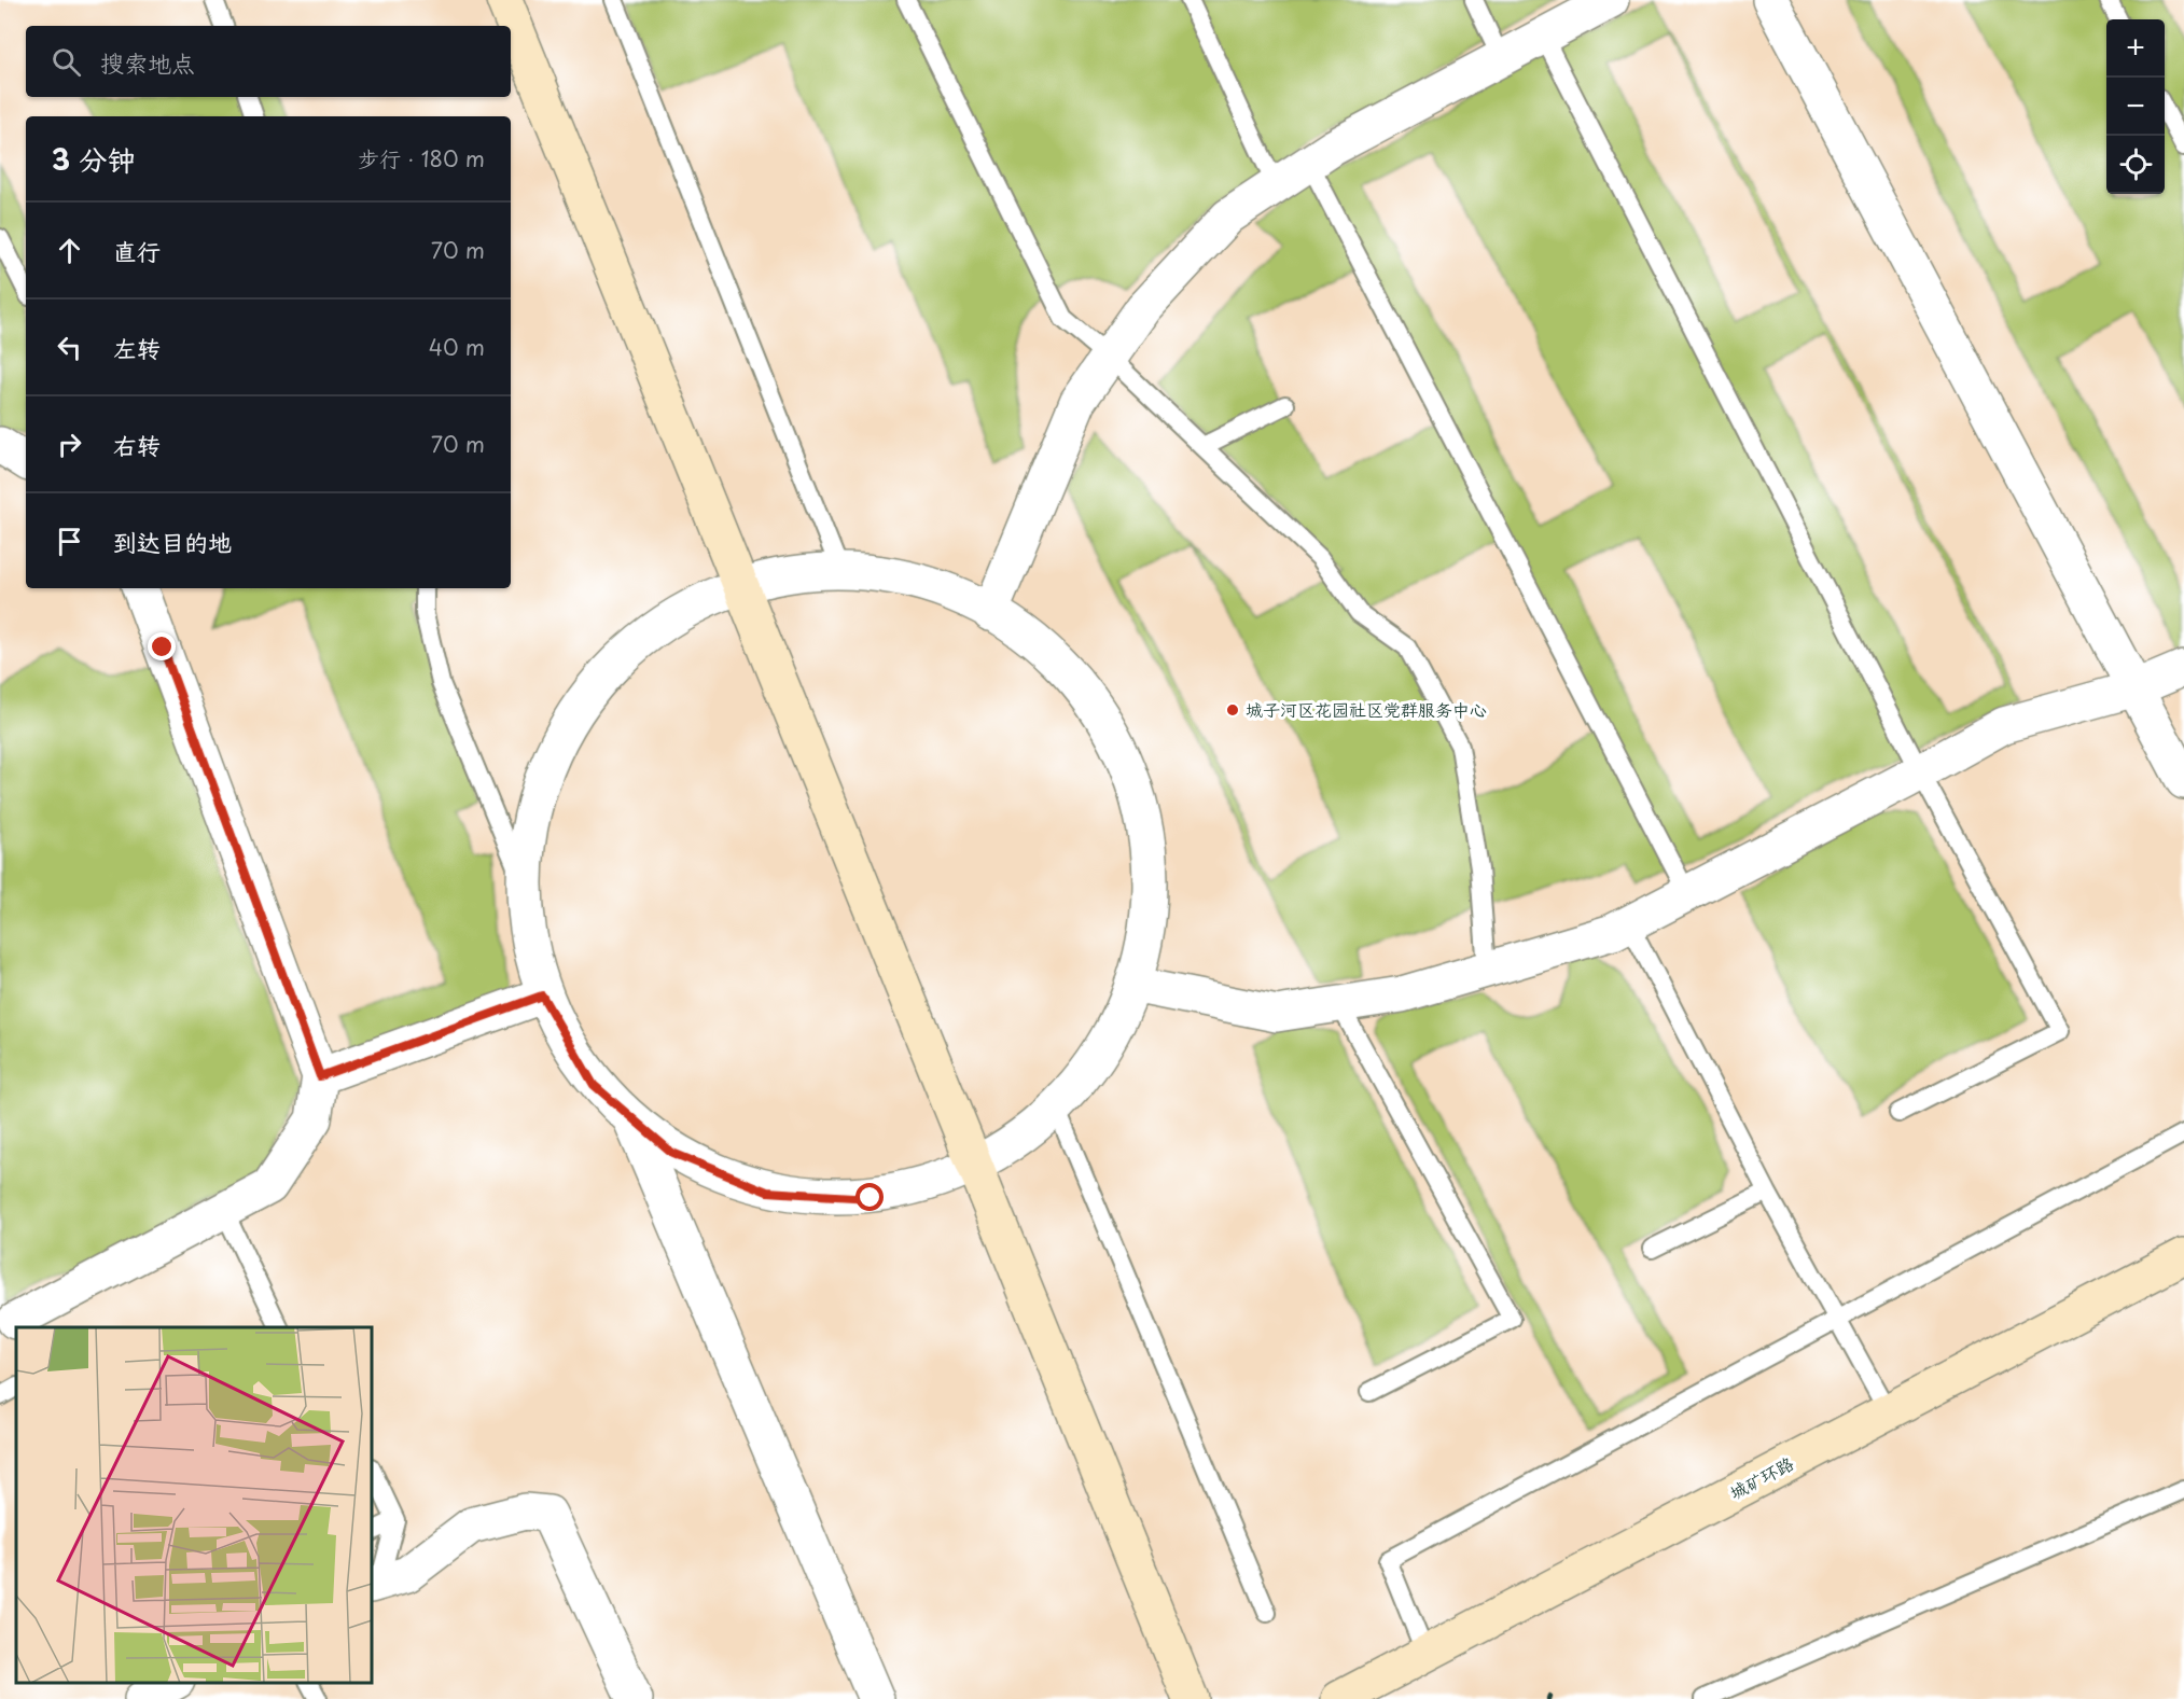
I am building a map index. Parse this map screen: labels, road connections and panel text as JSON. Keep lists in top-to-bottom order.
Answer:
{
  "streets": {
    "street": ["城矿环路"]
  },
  "places": ["城子河区花园社区党群服务中心"],
  "page": {
    "map_buttons": ["+", "−"],
    "search": "搜索地点",
    "heading": ["3 分钟", "步行 · 180 m"],
    "list": [
      ["直行", "70 m"],
      ["左转", "40 m"],
      ["右转", "70 m"],
      "到达目的地"
    ]
  }
}
